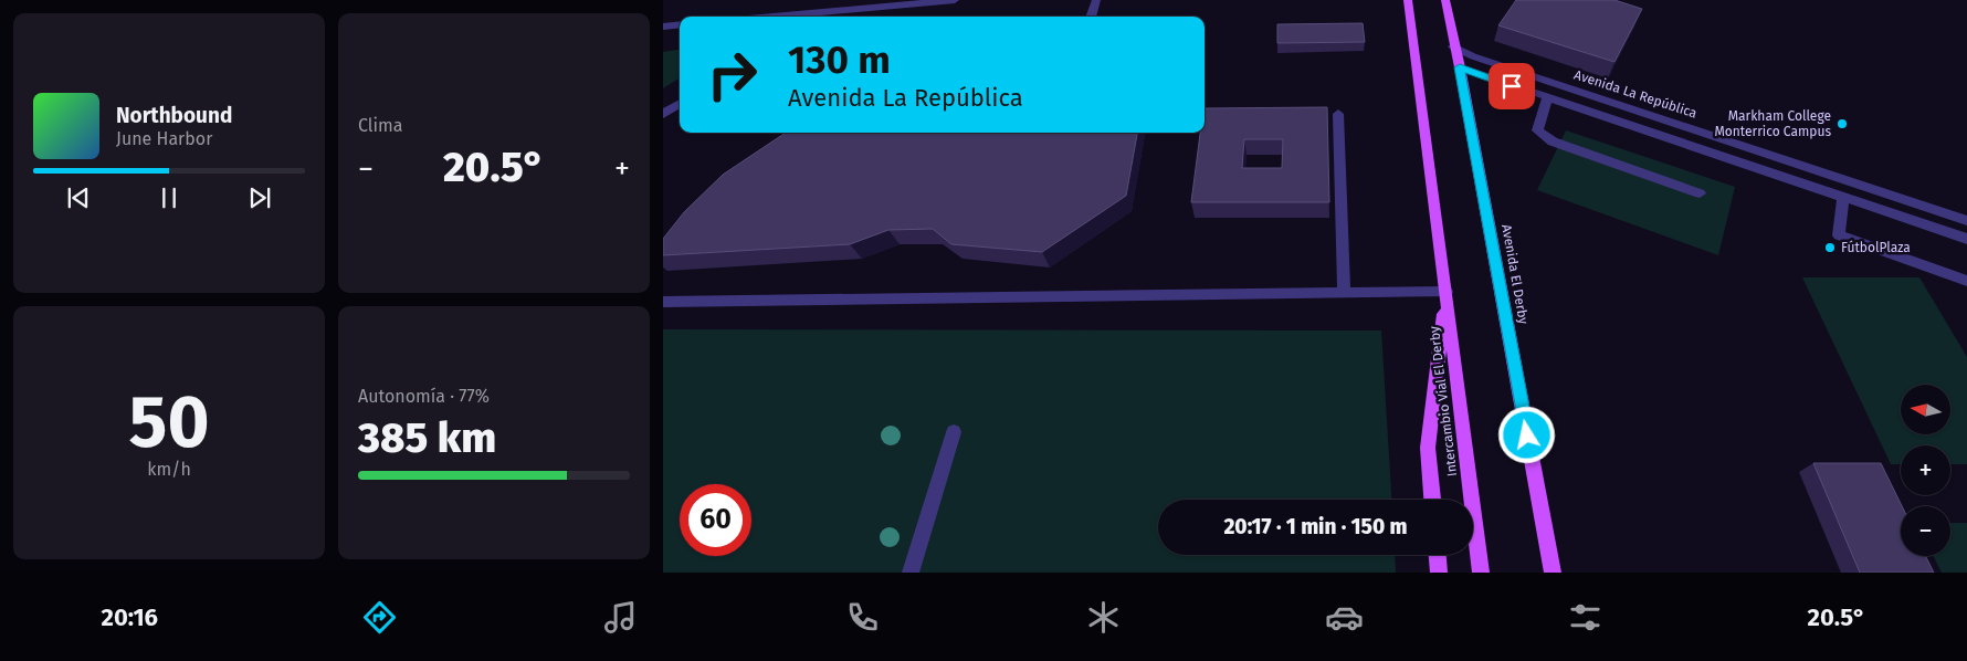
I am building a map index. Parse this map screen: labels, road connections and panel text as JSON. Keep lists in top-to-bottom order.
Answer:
{
  "streets": {
    "main road": ["Avenida El Derby", "Intercambio Vial El Derby"],
    "street": ["Avenida La República"]
  },
  "crossings": [
    ["Avenida La República", "Avenida El Derby"]
  ],
  "places": ["Markham College Monterrico Campus", "FútbolPlaza"],
  "north": "left",
  "page": {
    "tile": [
      "Clima",
      ["50", "km/h"],
      ["Autonomía · 77%", "385 km"]
    ],
    "turn": ["130 m", "Avenida La República"],
    "song": ["Northbound", "June Harbor"],
    "heat": ["−", "20.5°", "+"],
    "map_buttons": ["+", "−"],
    "limit": "60",
    "trip": "20:17 · 1 min · 150 m",
    "tabs": ["20:16", "20.5°"]
  }
}
